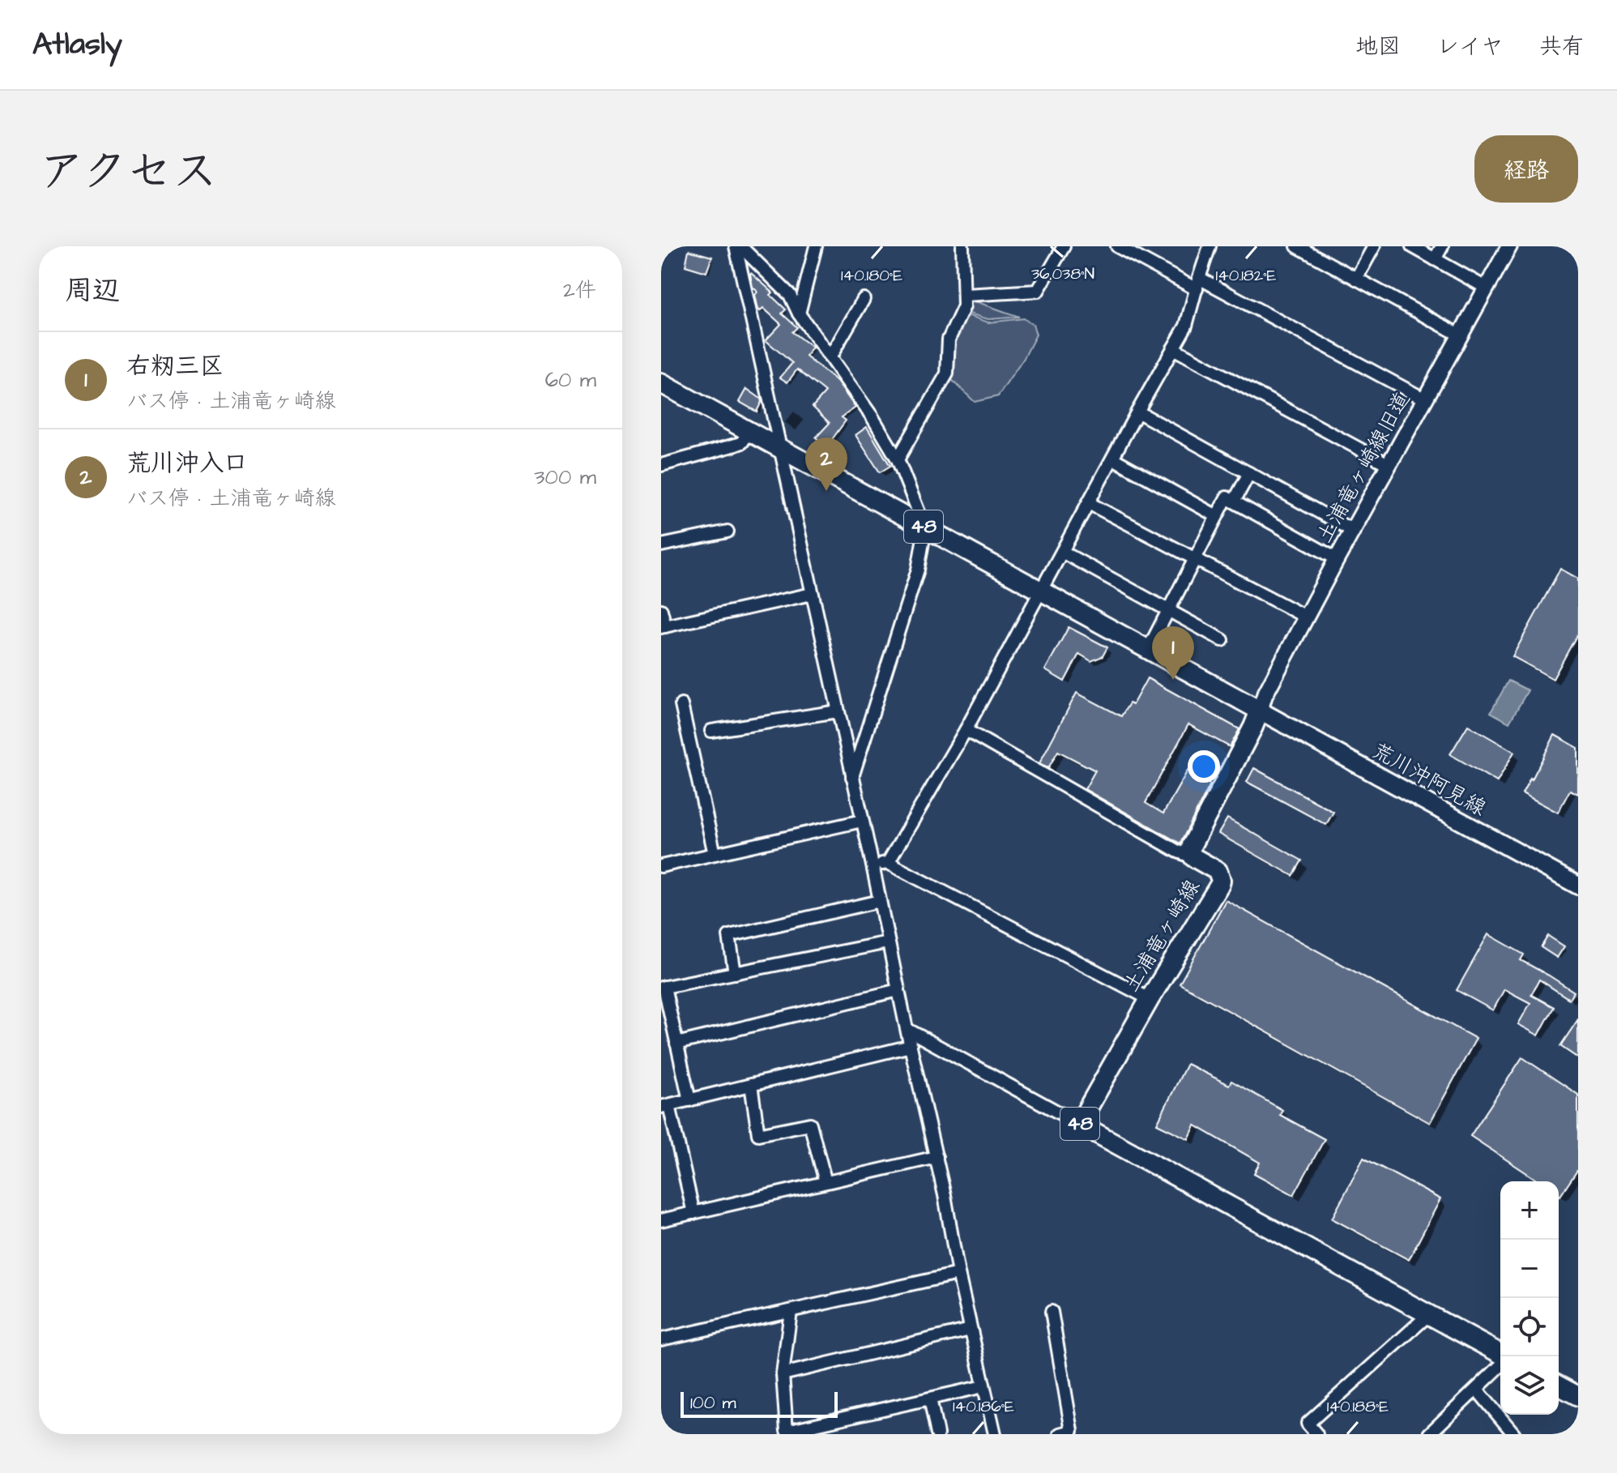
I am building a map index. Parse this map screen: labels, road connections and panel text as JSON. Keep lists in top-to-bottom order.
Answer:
{
  "streets": {
    "main road": ["48", "荒川沖阿見線", "土浦竜ヶ崎線"],
    "street": ["土浦竜ヶ崎線旧道"]
  },
  "crossings": [
    ["土浦竜ヶ崎線旧道", "48"],
    ["土浦竜ヶ崎線旧道", "荒川沖阿見線"],
    ["土浦竜ヶ崎線旧道", "土浦竜ヶ崎線"],
    ["48", "荒川沖阿見線"],
    ["48", "土浦竜ヶ崎線"],
    ["荒川沖阿見線", "土浦竜ヶ崎線"]
  ],
  "scale_bar": "100 m",
  "page": {
    "header": "Atlasly",
    "nav": ["地図", "レイヤ", "共有"],
    "title": "アクセス",
    "buttons": "経路",
    "heading": ["周辺", "2件"],
    "list": [
      {
        "mark": "1",
        "name": "右籾三区",
        "note": "バス停 · 土浦竜ヶ崎線",
        "value": "60 m"
      },
      {
        "mark": "2",
        "name": "荒川沖入口",
        "note": "バス停 · 土浦竜ヶ崎線",
        "value": "300 m"
      }
    ],
    "pins": ["2", "1"],
    "map_buttons": ["+", "−"],
    "scale": "100 m"
  },
  "coordinates": [
    "36.038°N",
    "140.180°E",
    "140.182°E",
    "140.186°E",
    "140.188°E"
  ]
}
